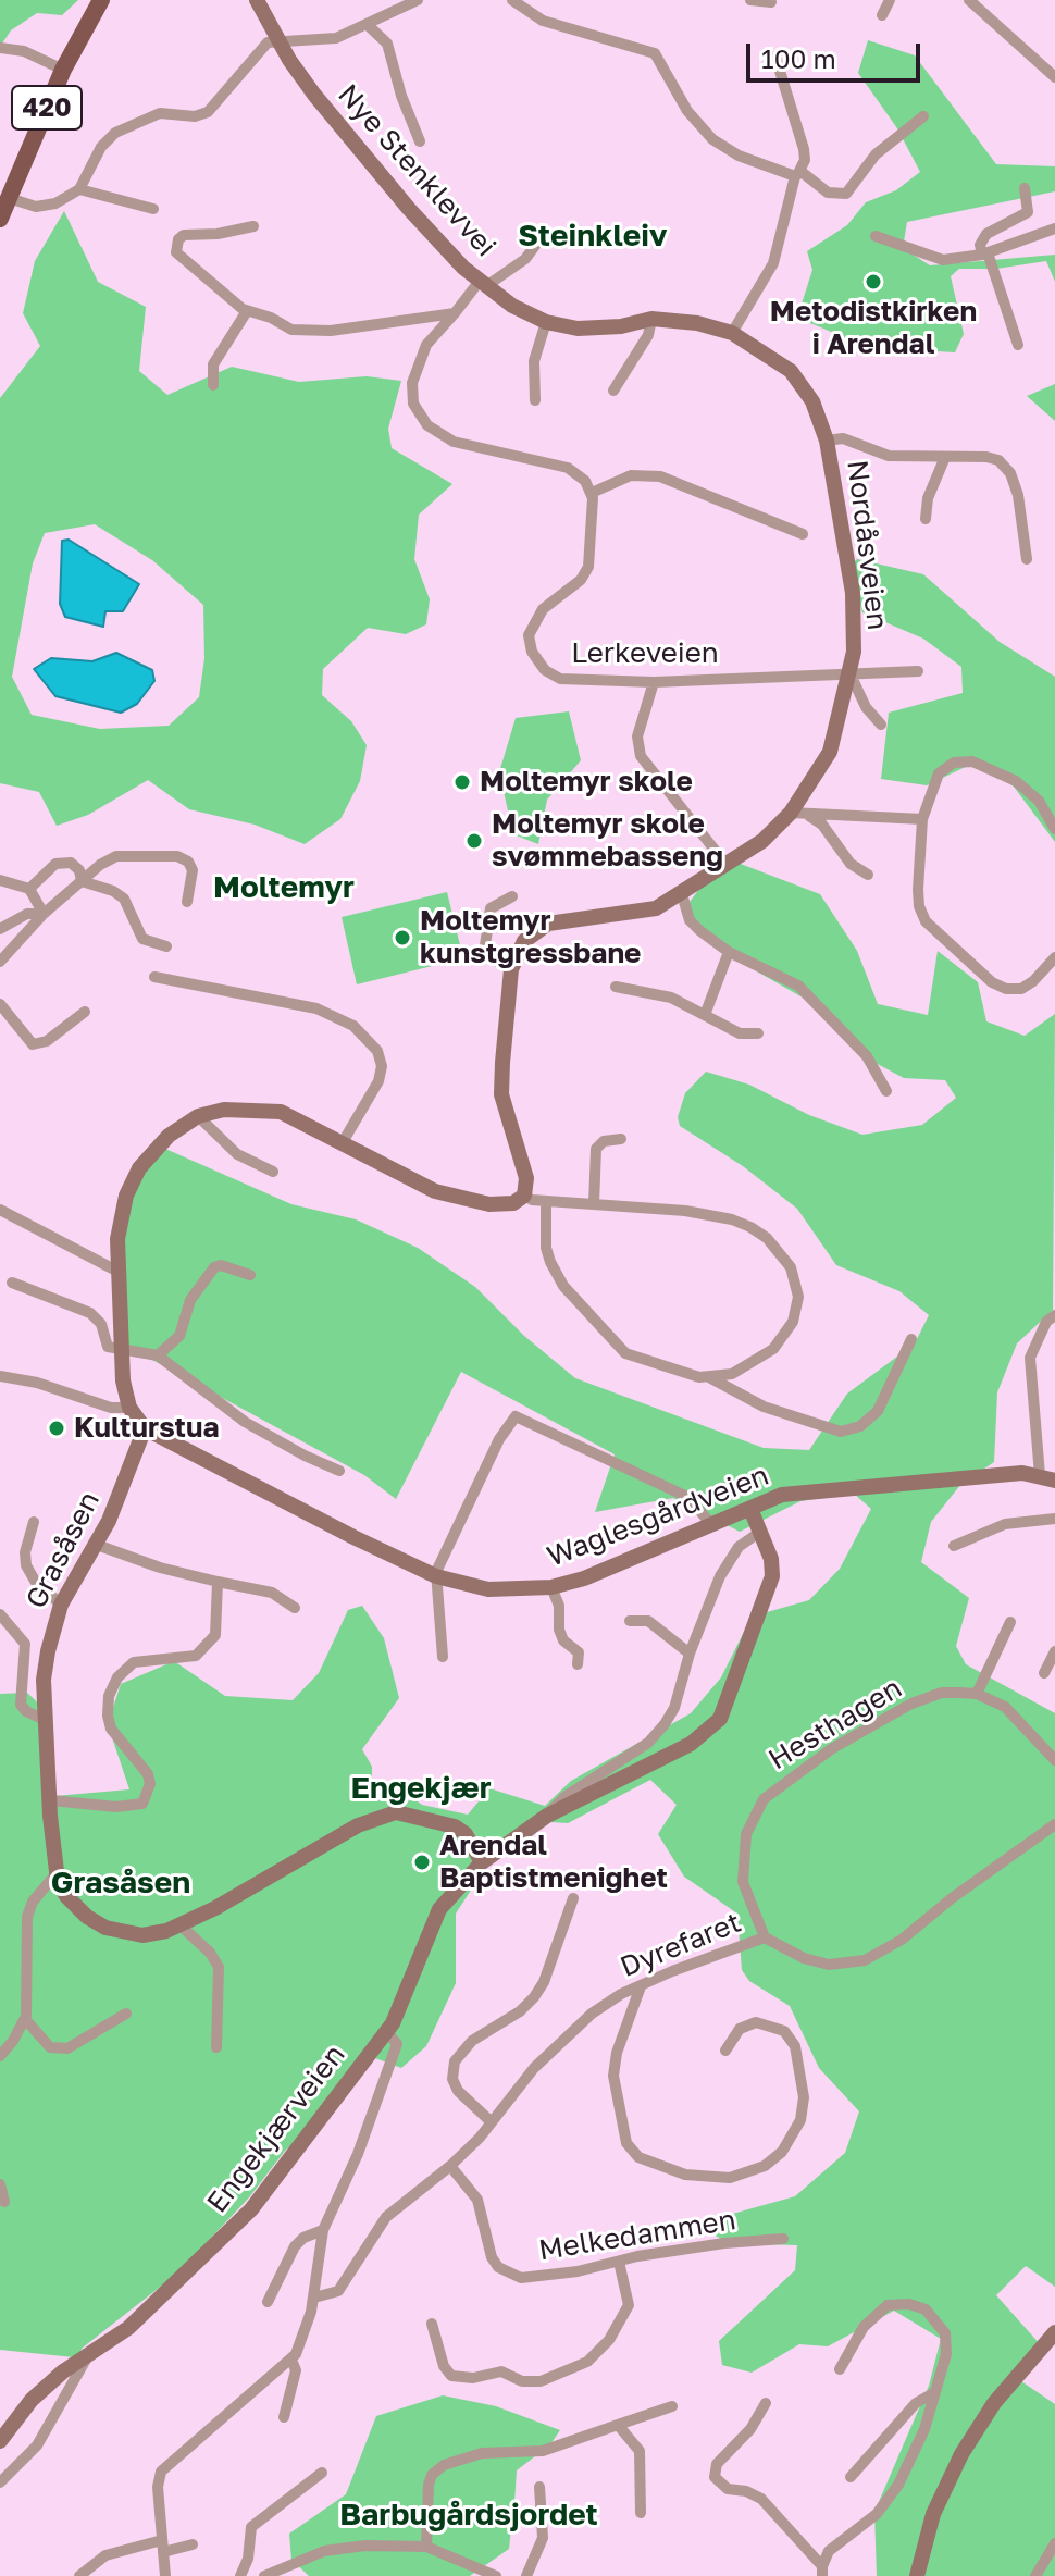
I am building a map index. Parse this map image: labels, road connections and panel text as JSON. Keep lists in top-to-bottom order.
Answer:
{
  "streets": {
    "main road": [
      "420",
      "Nye Stenklevvei",
      "Nordåsveien",
      "Waglesgårdveien",
      "Grasåsen",
      "Engekjærveien"
    ],
    "street": [
      "Lerkeveien",
      "Hesthagen",
      "Dyrefaret",
      "Melkedammen"
    ]
  },
  "crossings": [
    ["Nye Stenklevvei", "Nordåsveien"],
    ["Nordåsveien", "Lerkeveien"],
    ["Waglesgårdveien", "Grasåsen"],
    ["Waglesgårdveien", "Engekjærveien"],
    ["Grasåsen", "Engekjærveien"],
    ["Hesthagen", "Dyrefaret"],
    ["Dyrefaret", "Melkedammen"]
  ],
  "districts": [
    "Steinkleiv",
    "Moltemyr",
    "Engekjær",
    "Grasåsen",
    "Barbugårdsjordet"
  ],
  "places": [
    "Metodistkirken i Arendal",
    "Moltemyr skole",
    "Moltemyr skole svømmebasseng",
    "Moltemyr kunstgressbane",
    "Kulturstua",
    "Arendal Baptistmenighet"
  ],
  "scale_bar": "100 m"
}
